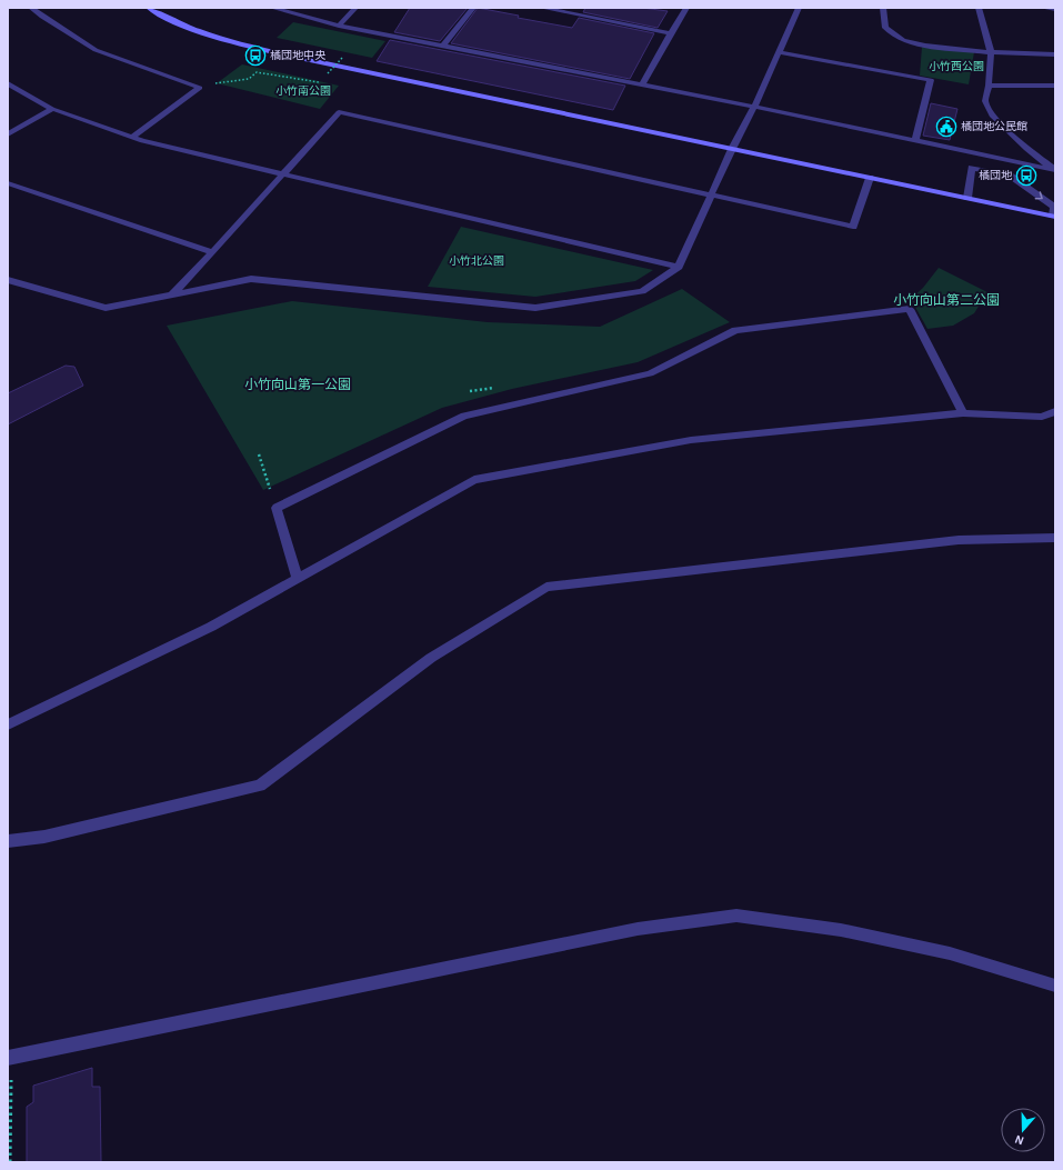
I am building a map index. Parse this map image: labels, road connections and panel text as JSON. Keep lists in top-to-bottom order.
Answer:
{
  "parks": [
    "小竹西公園",
    "小竹南公園",
    "小竹北公園",
    "小竹向山第二公園",
    "小竹向山第一公園"
  ],
  "places": {
    "bus stop": ["橘団地中央", "橘団地"],
    "public building": ["橘団地公民館"]
  },
  "north": "bottom"
}
